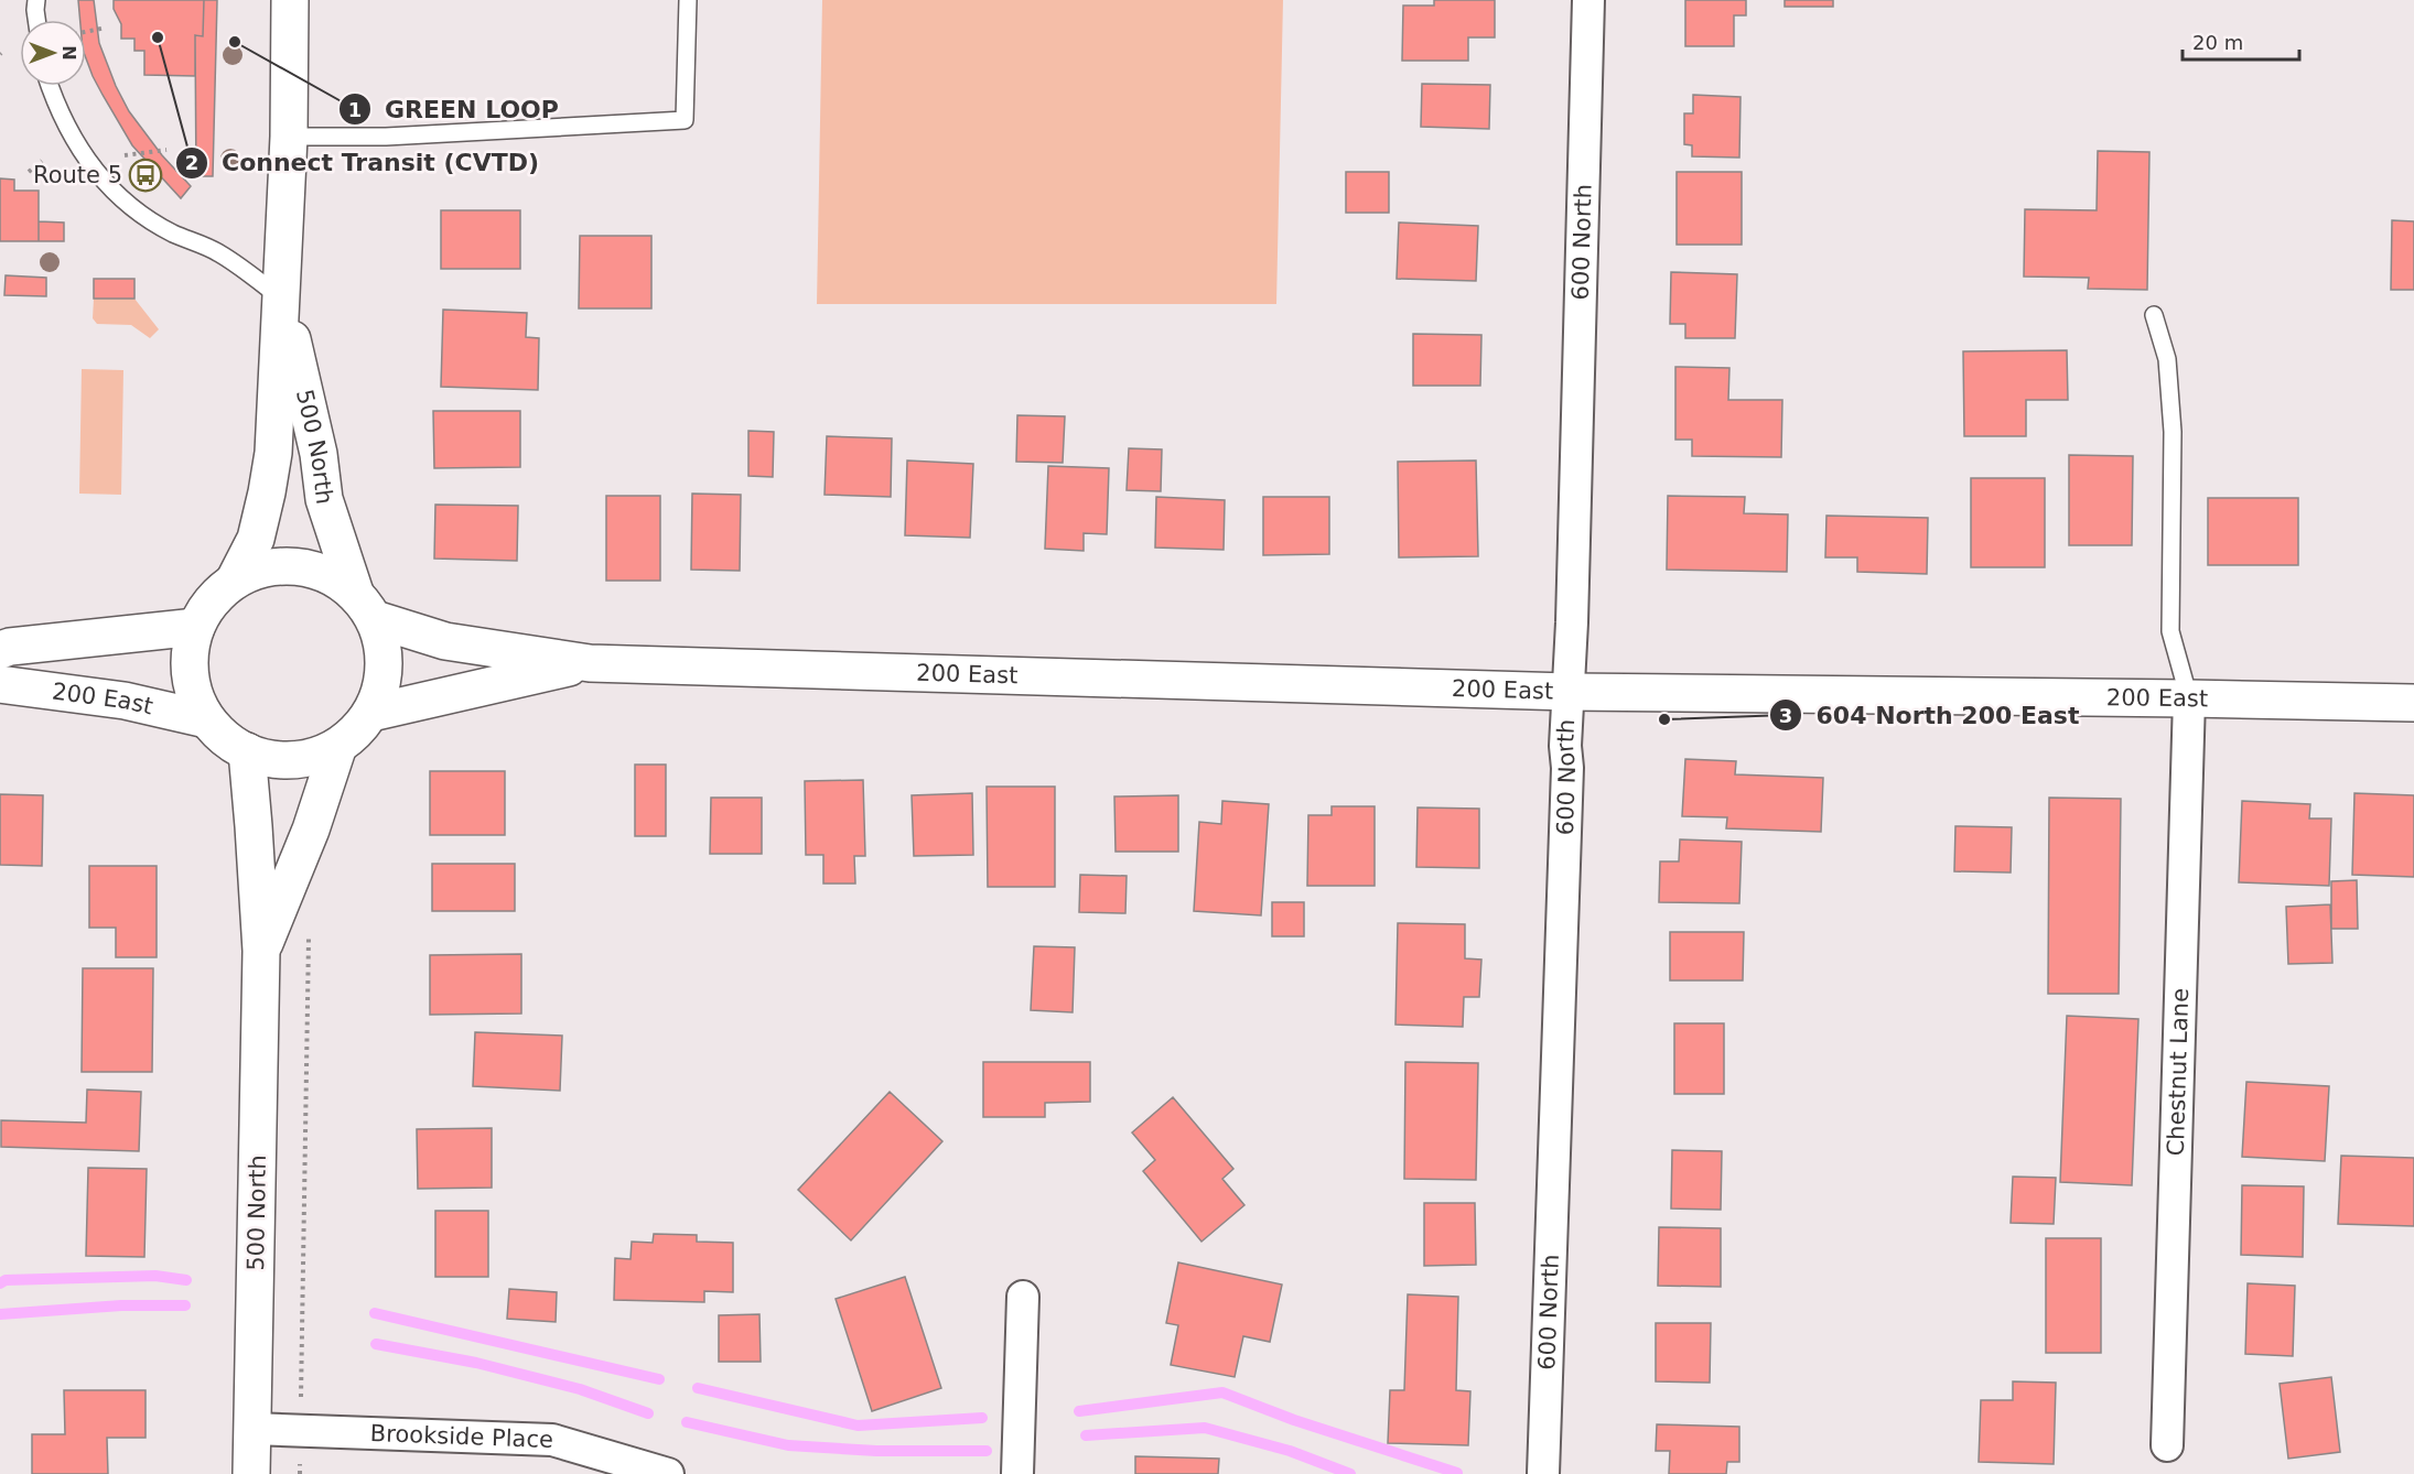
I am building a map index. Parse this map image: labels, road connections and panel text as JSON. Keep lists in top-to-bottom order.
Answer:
{
  "streets": {
    "main road": ["500 North", "200 East"],
    "street": ["600 North", "Chestnut Lane", "Brookside Place"]
  },
  "crossings": [
    ["600 North", "200 East"],
    ["500 North", "200 East"],
    ["500 North", "Brookside Place"],
    ["200 East", "Chestnut Lane"]
  ],
  "places": {
    "other": ["Connect Transit (CVTD)", "GREEN LOOP", "604 North 200 East"],
    "bus stop": ["Route 5"]
  },
  "scale_bar": "20 m",
  "north": "right"
}
